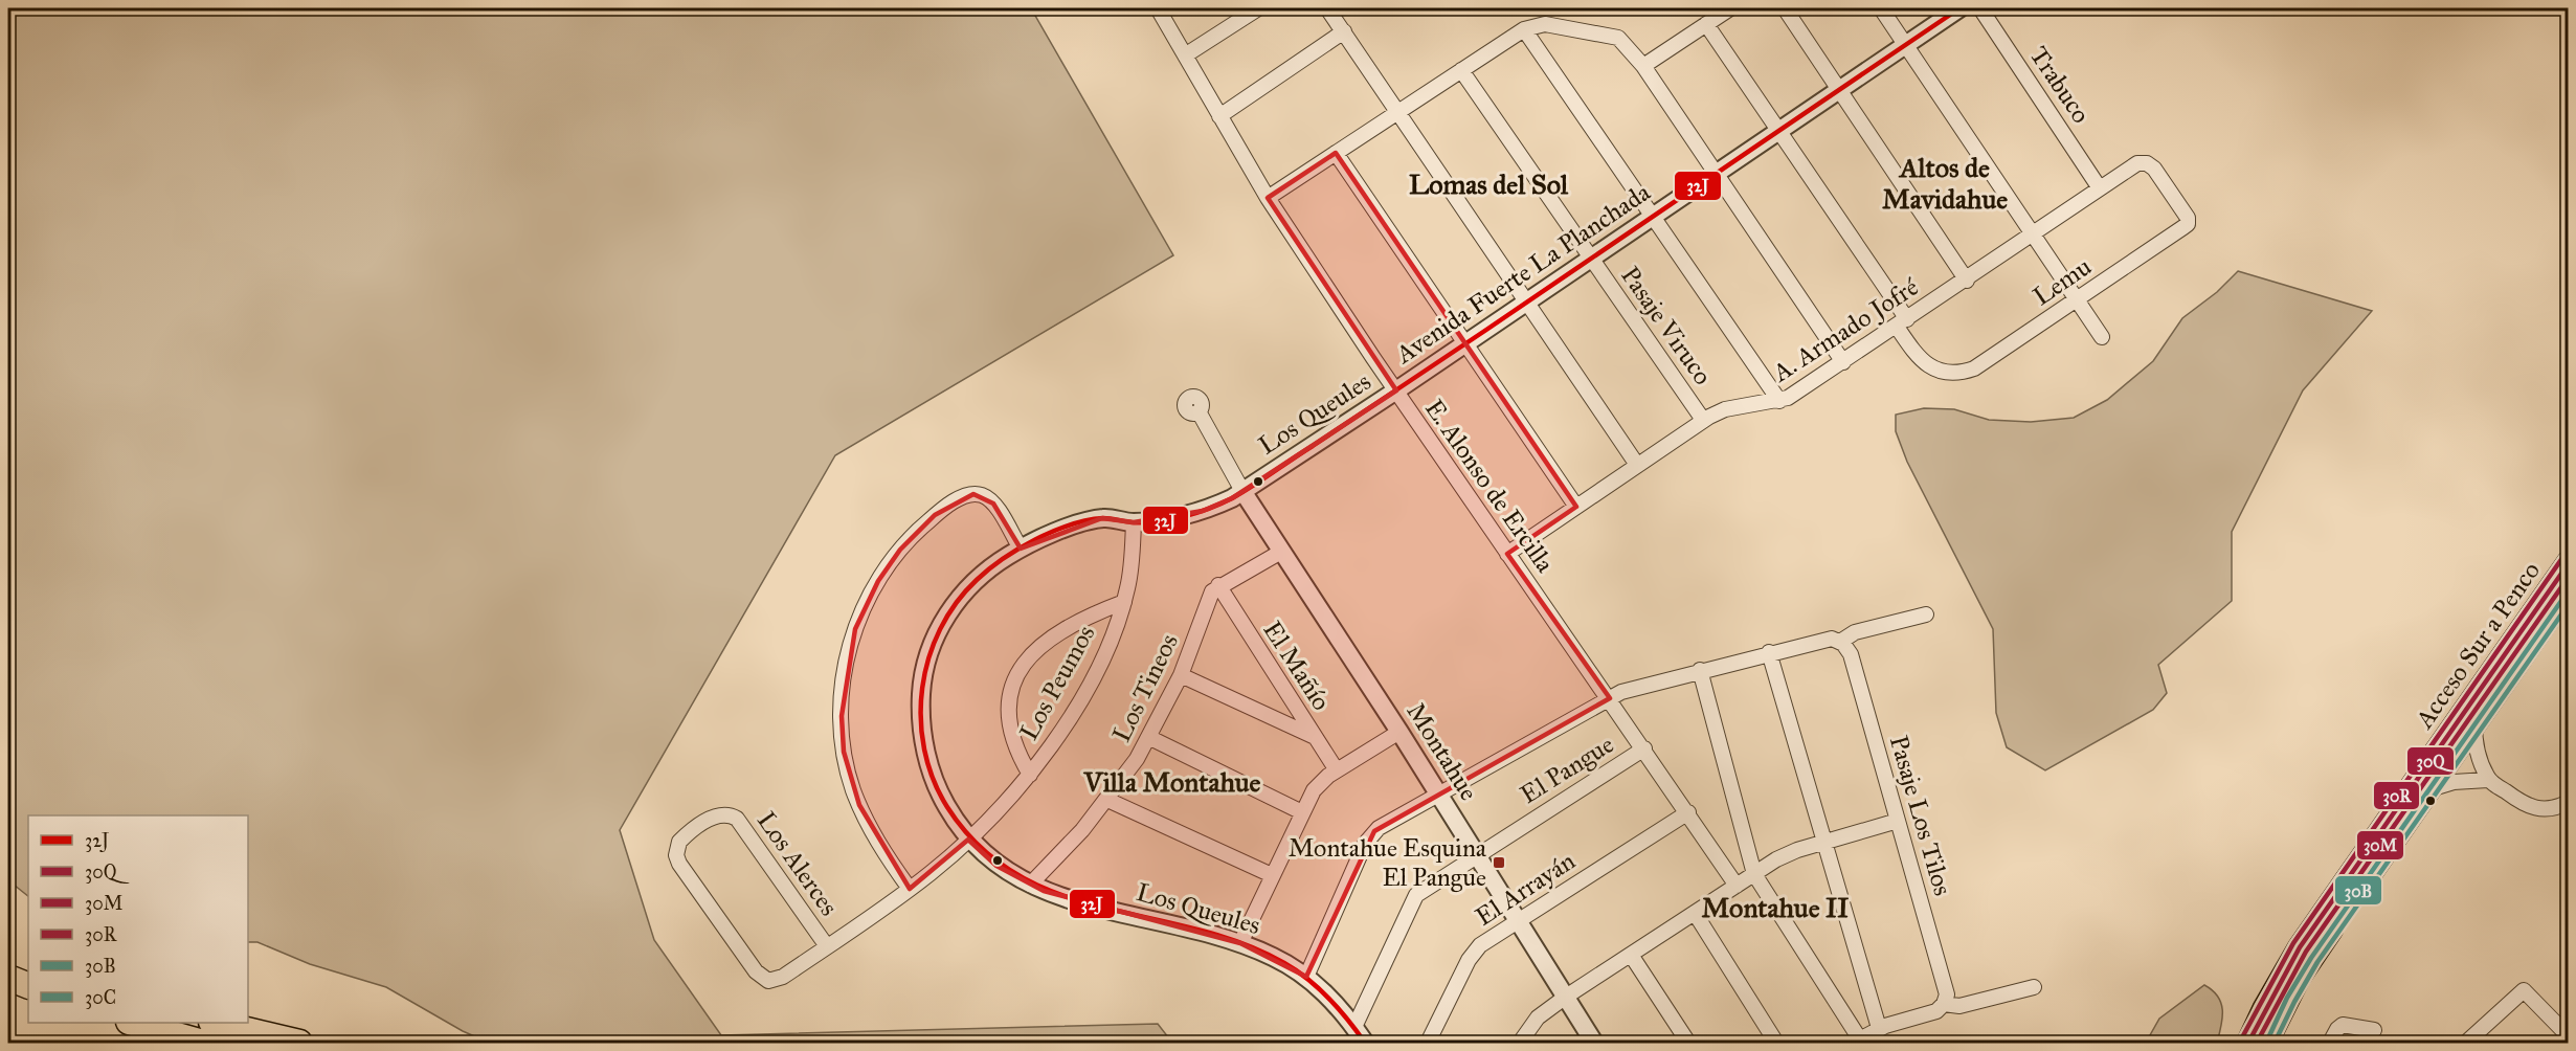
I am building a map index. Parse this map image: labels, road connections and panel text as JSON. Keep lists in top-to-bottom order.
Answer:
{
  "streets": {
    "main road": ["Acceso Sur a Penco"],
    "street": [
      "Trabuco",
      "Avenida Fuerte La Planchada",
      "Lemu",
      "Pasaje Viruco",
      "A. Armado Jofré",
      "Los Queules",
      "E. Alonso de Ercilla",
      "El Mañío",
      "Los Peumos",
      "Los Tineos",
      "Montahue",
      "El Pangue",
      "Pasaje Los Tilos",
      "Los Alerces",
      "El Arrayán"
    ]
  },
  "crossings": [
    ["Trabuco", "A. Armado Jofré"],
    ["Avenida Fuerte La Planchada", "Lemu"],
    ["Avenida Fuerte La Planchada", "Pasaje Viruco"],
    ["Avenida Fuerte La Planchada", "Los Queules"],
    ["Avenida Fuerte La Planchada", "E. Alonso de Ercilla"],
    ["Lemu", "A. Armado Jofré"],
    ["Pasaje Viruco", "A. Armado Jofré"],
    ["A. Armado Jofré", "E. Alonso de Ercilla"],
    ["Los Queules", "E. Alonso de Ercilla"],
    ["Los Queules", "Los Peumos"],
    ["Los Queules", "Los Tineos"],
    ["Los Queules", "Montahue"],
    ["Los Queules", "El Pangue"],
    ["E. Alonso de Ercilla", "El Pangue"],
    ["E. Alonso de Ercilla", "El Arrayán"],
    ["El Mañío", "Los Tineos"],
    ["Los Peumos", "Los Alerces"],
    ["Montahue", "El Pangue"],
    ["Montahue", "El Arrayán"]
  ],
  "districts": [
    "Altos de Mavidahue",
    "Lomas del Sol",
    "Villa Montahue",
    "Montahue II"
  ],
  "places": {
    "transit": ["Montahue Esquina El Pangue"]
  },
  "lines": [
    "transit line 32J",
    "transit line 30R",
    "transit line 30Q",
    "transit line 30M",
    "transit line 30B",
    "transit line 30C"
  ],
  "legend": [
    "32J",
    "30Q",
    "30M",
    "30R",
    "30B",
    "30C"
  ]
}
